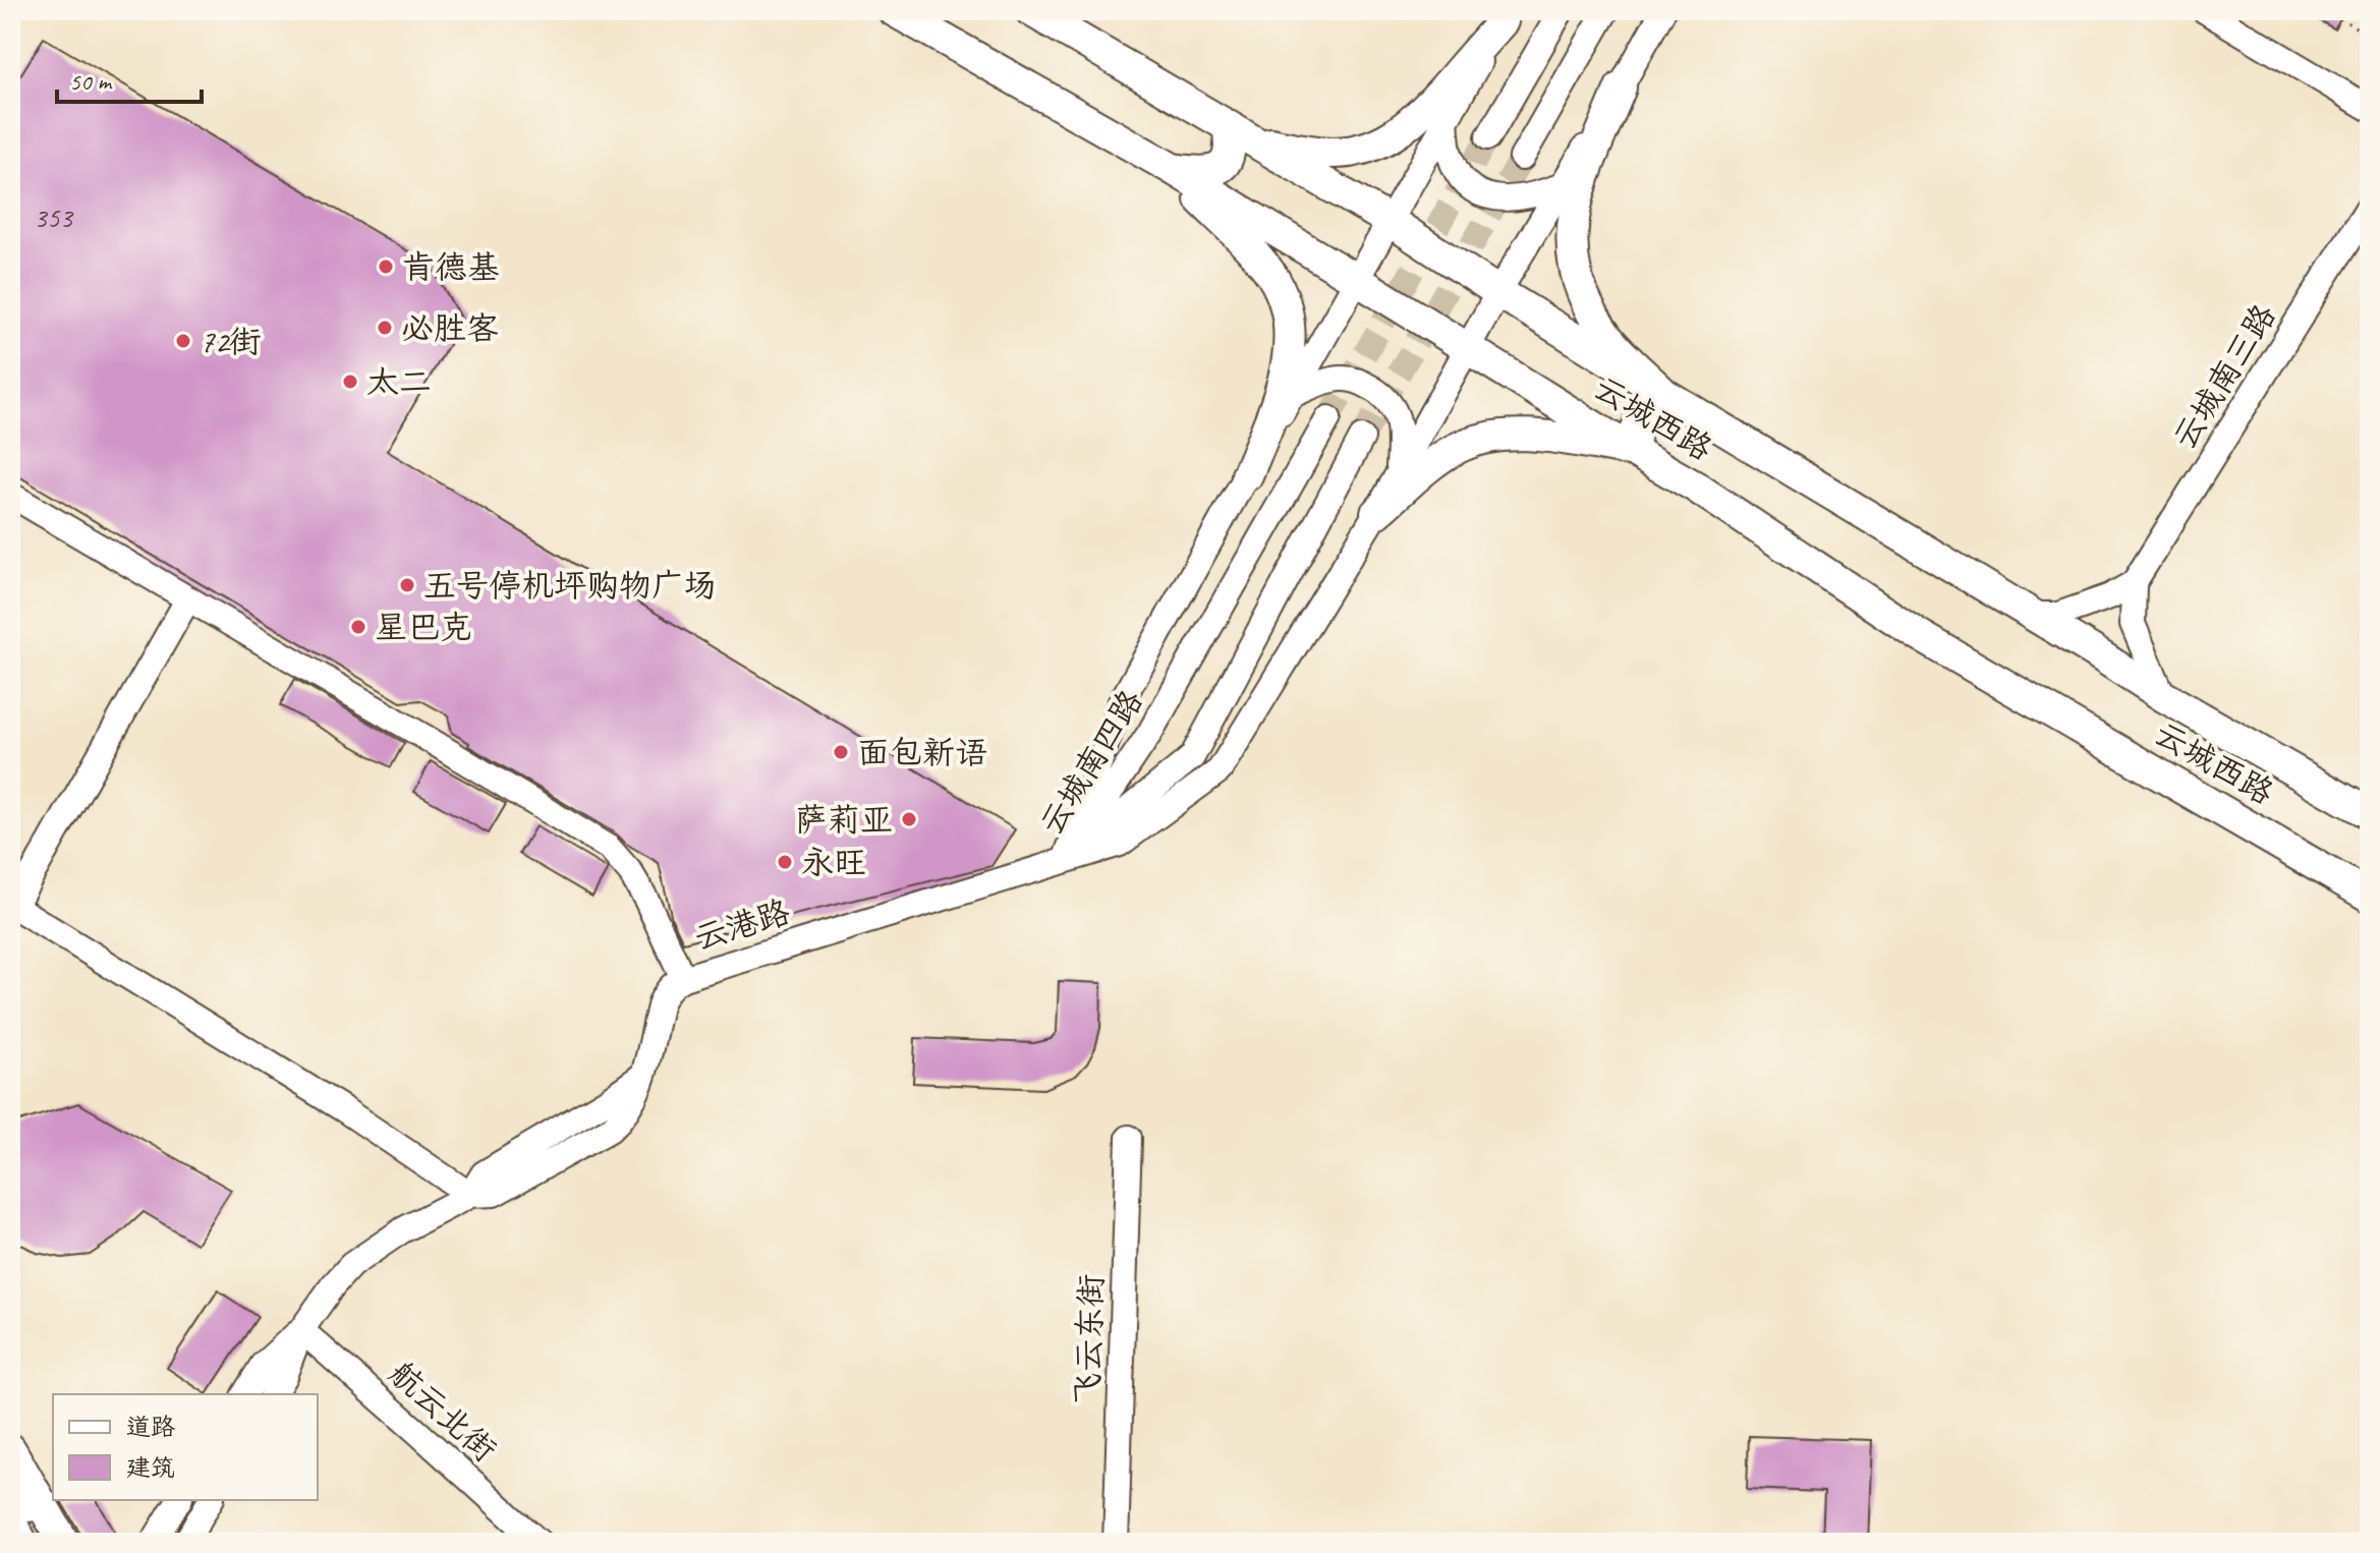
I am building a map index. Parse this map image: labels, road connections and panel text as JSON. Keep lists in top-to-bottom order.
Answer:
{
  "streets": {
    "main road": ["云城西路"],
    "street": [
      "云城南三路",
      "云城南四路",
      "云港路",
      "飞云东街",
      "航云北街"
    ]
  },
  "crossings": [
    ["云城西路", "云港路"],
    ["云城南四路", "云港路"],
    ["云港路", "航云北街"]
  ],
  "places": [
    "肯德基",
    "必胜客",
    "72街",
    "太二",
    "五号停机坪购物广场",
    "星巴克",
    "面包新语",
    "萨莉亚",
    "永旺"
  ],
  "house_numbers": ["353"],
  "legend": ["道路", "建筑"],
  "scale_bar": "50 m"
}
